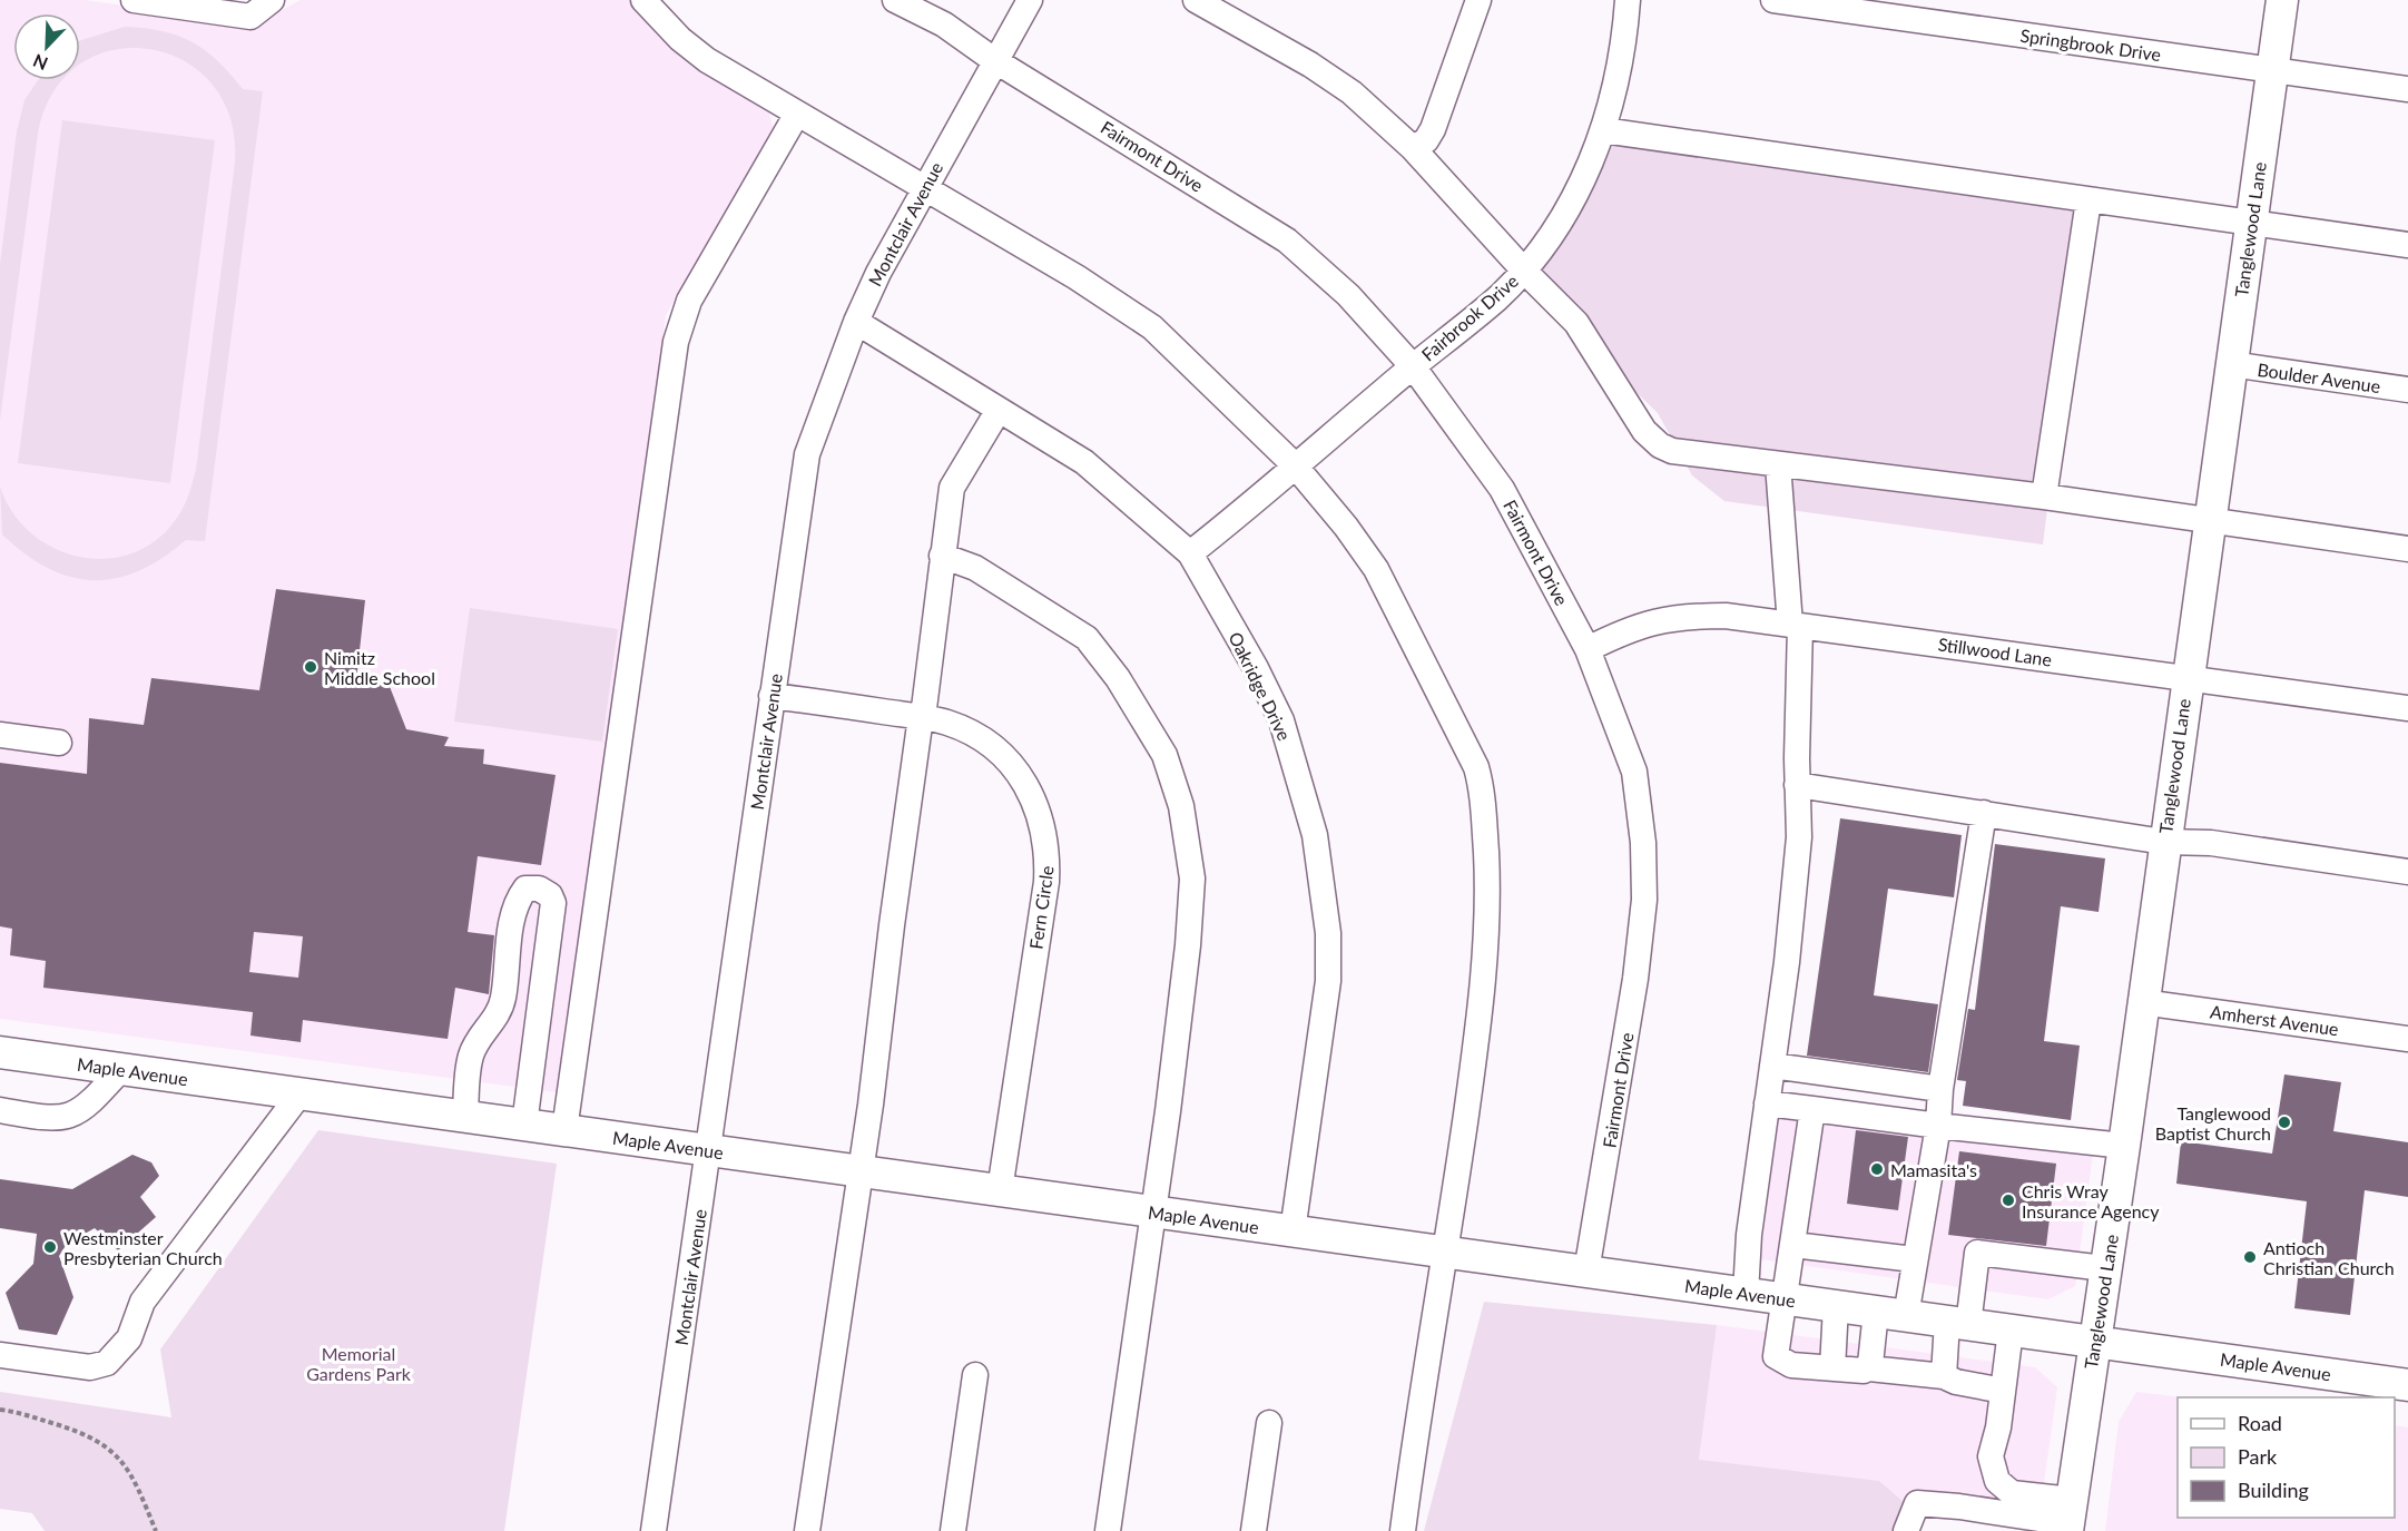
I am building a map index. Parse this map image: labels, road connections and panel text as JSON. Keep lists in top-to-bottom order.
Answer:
{
  "streets": {
    "main road": ["Tanglewood Lane", "Maple Avenue"],
    "street": [
      "Springbrook Drive",
      "Fairmont Drive",
      "Montclair Avenue",
      "Fairbrook Drive",
      "Boulder Avenue",
      "Stillwood Lane",
      "Oakridge Drive",
      "Fern Circle",
      "Amherst Avenue"
    ]
  },
  "crossings": [
    ["Springbrook Drive", "Tanglewood Lane"],
    ["Fairmont Drive", "Montclair Avenue"],
    ["Fairmont Drive", "Fairbrook Drive"],
    ["Fairmont Drive", "Stillwood Lane"],
    ["Fairmont Drive", "Maple Avenue"],
    ["Montclair Avenue", "Oakridge Drive"],
    ["Montclair Avenue", "Fern Circle"],
    ["Montclair Avenue", "Maple Avenue"],
    ["Tanglewood Lane", "Boulder Avenue"],
    ["Tanglewood Lane", "Stillwood Lane"],
    ["Tanglewood Lane", "Amherst Avenue"],
    ["Tanglewood Lane", "Maple Avenue"],
    ["Fairbrook Drive", "Oakridge Drive"],
    ["Oakridge Drive", "Maple Avenue"],
    ["Fern Circle", "Maple Avenue"]
  ],
  "parks": ["Memorial Gardens Park"],
  "places": [
    "Nimitz Middle School",
    "Tanglewood Baptist Church",
    "Mamasita's",
    "Chris Wray Insurance Agency",
    "Westminster Presbyterian Church",
    "Antioch Christian Church"
  ],
  "legend": ["Road", "Park", "Building"],
  "north": "bottom left"
}
